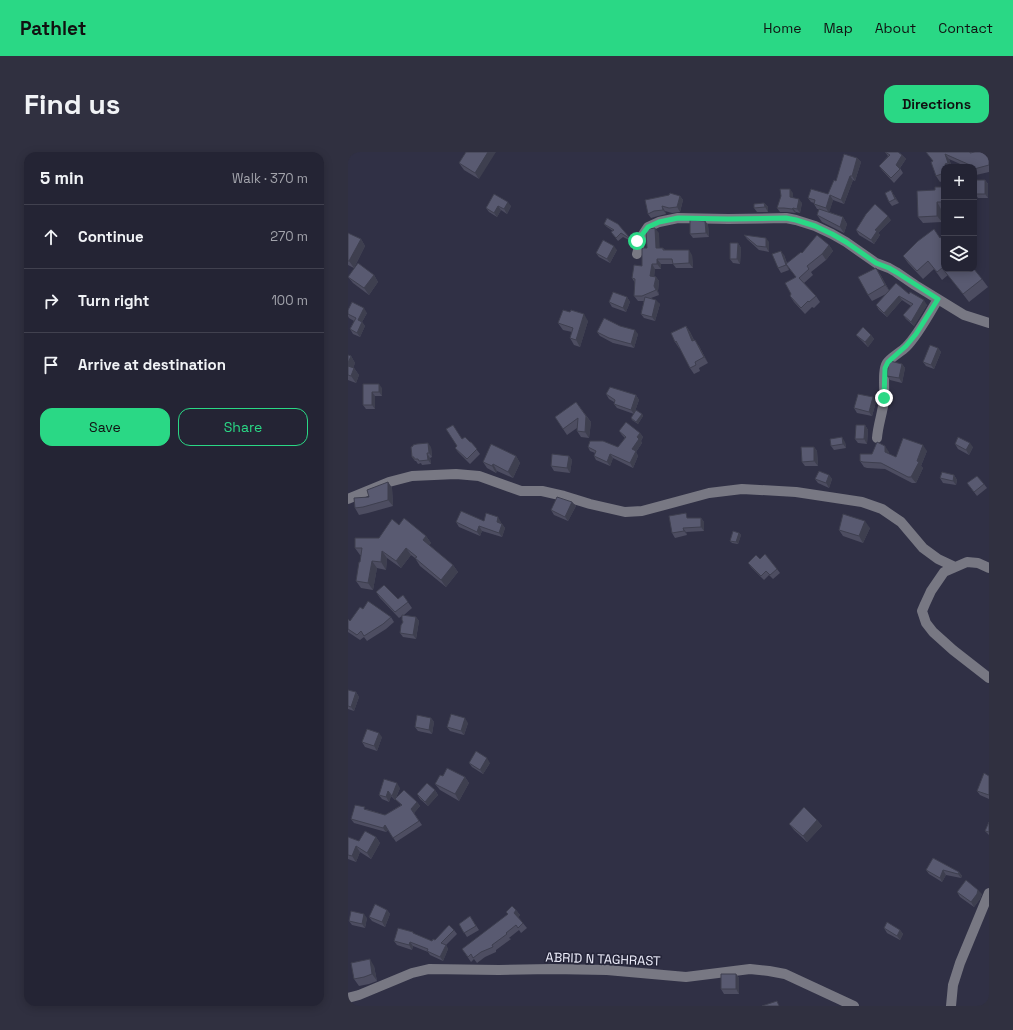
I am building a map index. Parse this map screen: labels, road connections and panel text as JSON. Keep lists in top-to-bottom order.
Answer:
{
  "streets": {
    "street": ["ABRID N TAGHRAST"]
  },
  "page": {
    "header": "Pathlet",
    "nav": [
      "Home",
      "Map",
      "About",
      "Contact"
    ],
    "buttons": [
      "Directions",
      ["Save", "Share"]
    ],
    "title": "Find us",
    "heading": ["5 min", "Walk · 370 m"],
    "map_buttons": ["+", "−"],
    "list": [
      ["Continue", "270 m"],
      ["Turn right", "100 m"],
      "Arrive at destination"
    ]
  }
}
